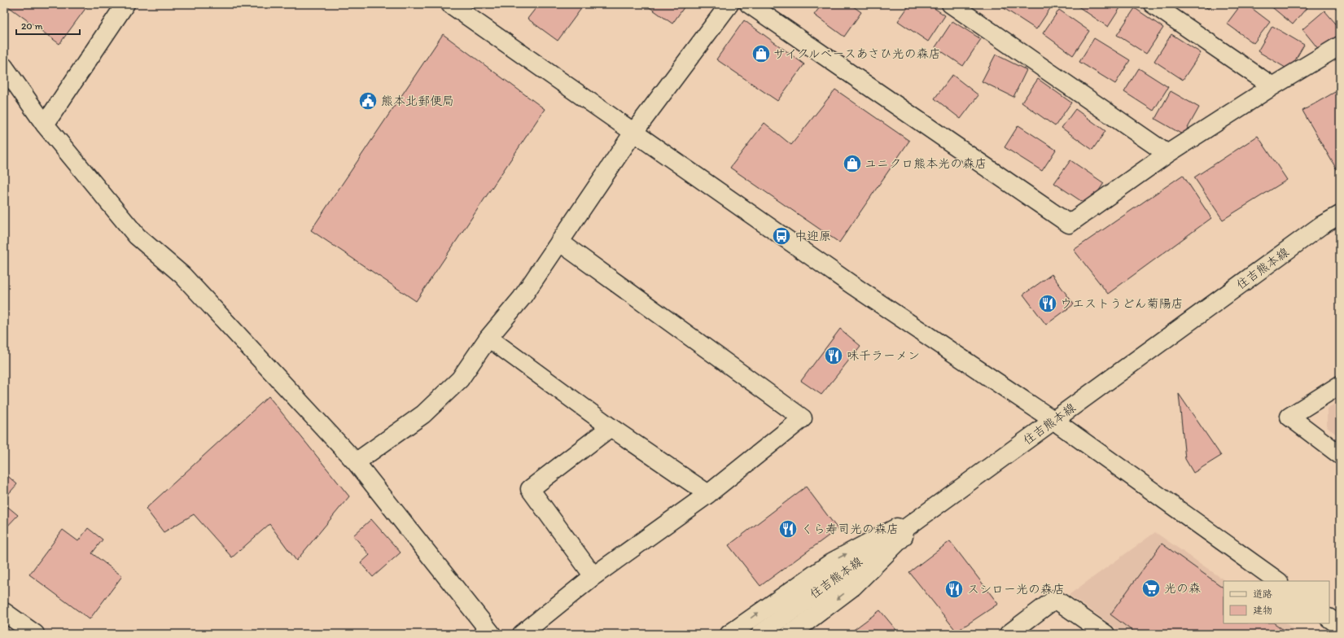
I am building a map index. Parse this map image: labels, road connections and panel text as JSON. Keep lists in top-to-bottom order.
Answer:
{
  "streets": {
    "street": ["住吉熊本線"]
  },
  "places": {
    "shop": ["サイクルベースあさひ光の森店", "ユニクロ熊本光の森店"],
    "public building": ["熊本北郵便局"],
    "bus stop": ["中迎原"],
    "restaurant": [
      "ウエストうどん菊陽店",
      "味千ラーメン",
      "くら寿司光の森店",
      "スシロー光の森店"
    ],
    "supermarket": ["光の森"]
  },
  "legend": ["道路", "建物"],
  "scale_bar": "20 m"
}
